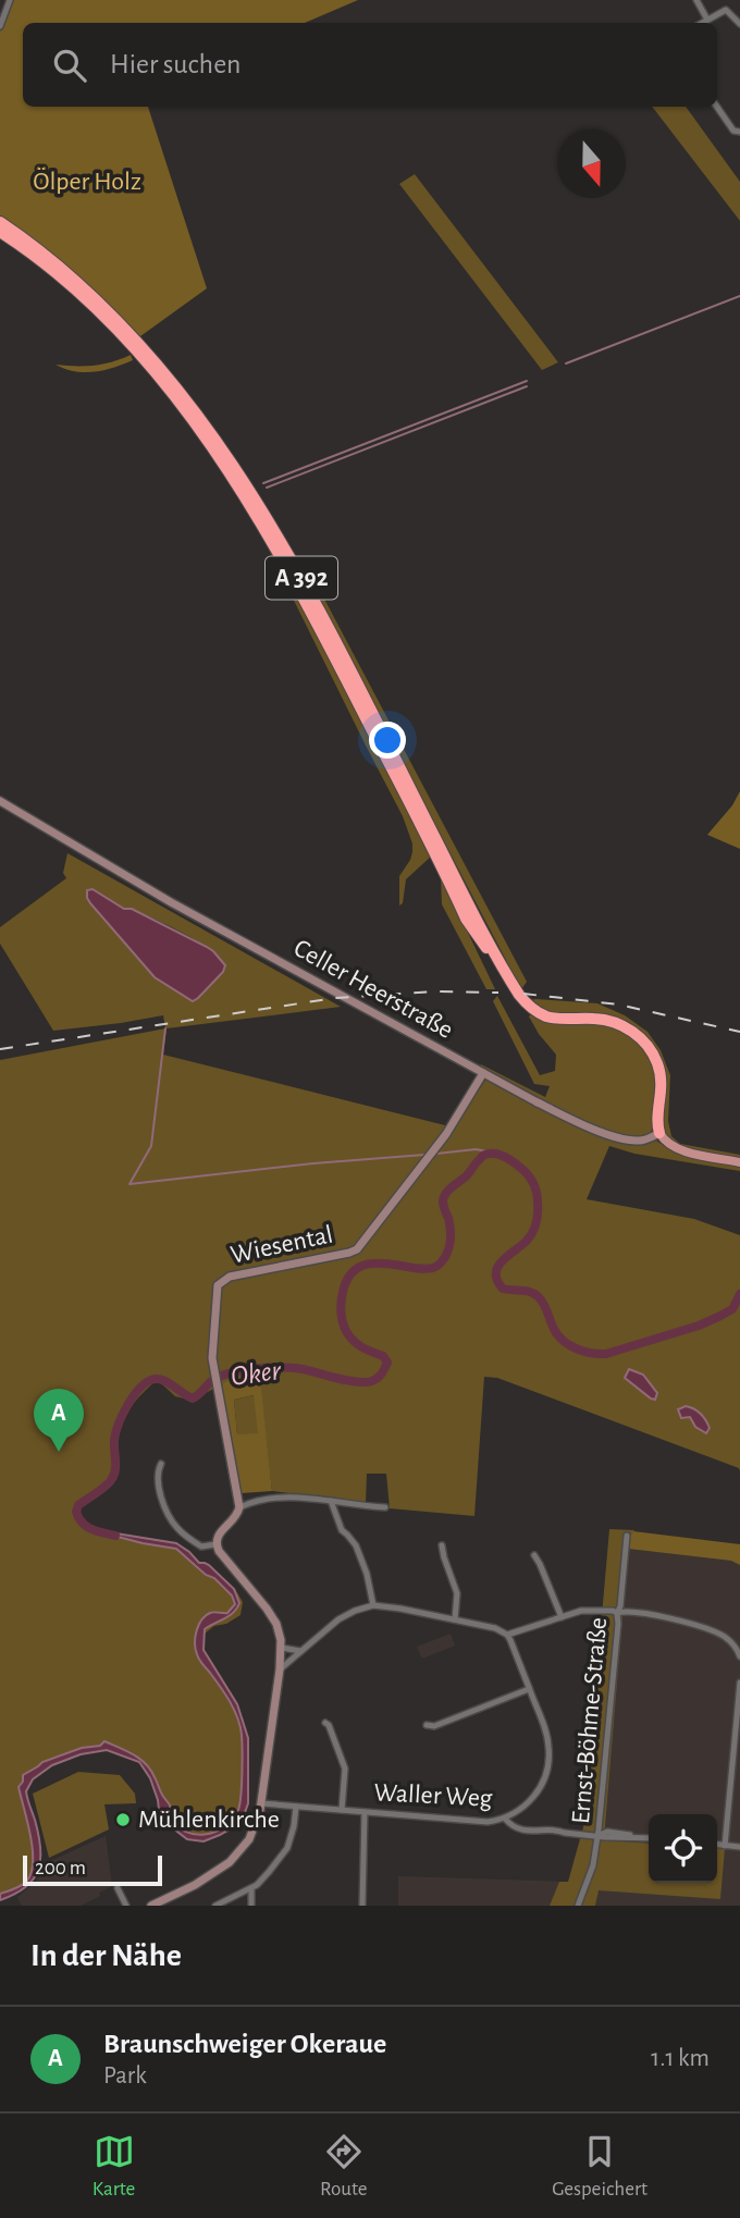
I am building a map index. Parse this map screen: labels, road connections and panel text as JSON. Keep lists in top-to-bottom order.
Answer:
{
  "streets": {
    "highway": ["A 392"],
    "street": [
      "Celler Heerstraße",
      "Wiesental",
      "Ernst-Böhme-Straße",
      "Waller Weg"
    ]
  },
  "crossings": [
    ["Celler Heerstraße", "Wiesental"],
    ["Ernst-Böhme-Straße", "Waller Weg"]
  ],
  "water": ["Oker"],
  "parks": ["Ölper Holz"],
  "places": ["Mühlenkirche"],
  "scale_bar": "200 m",
  "north": "bottom",
  "page": {
    "search": "Hier suchen",
    "pins": "A",
    "scale": "200 m",
    "heading": "In der Nähe",
    "list": [
      {
        "mark": "A",
        "name": "Braunschweiger Okeraue",
        "note": "Park",
        "value": "1.1 km"
      }
    ],
    "nav": ["Karte", "Route", "Gespeichert"]
  }
}
